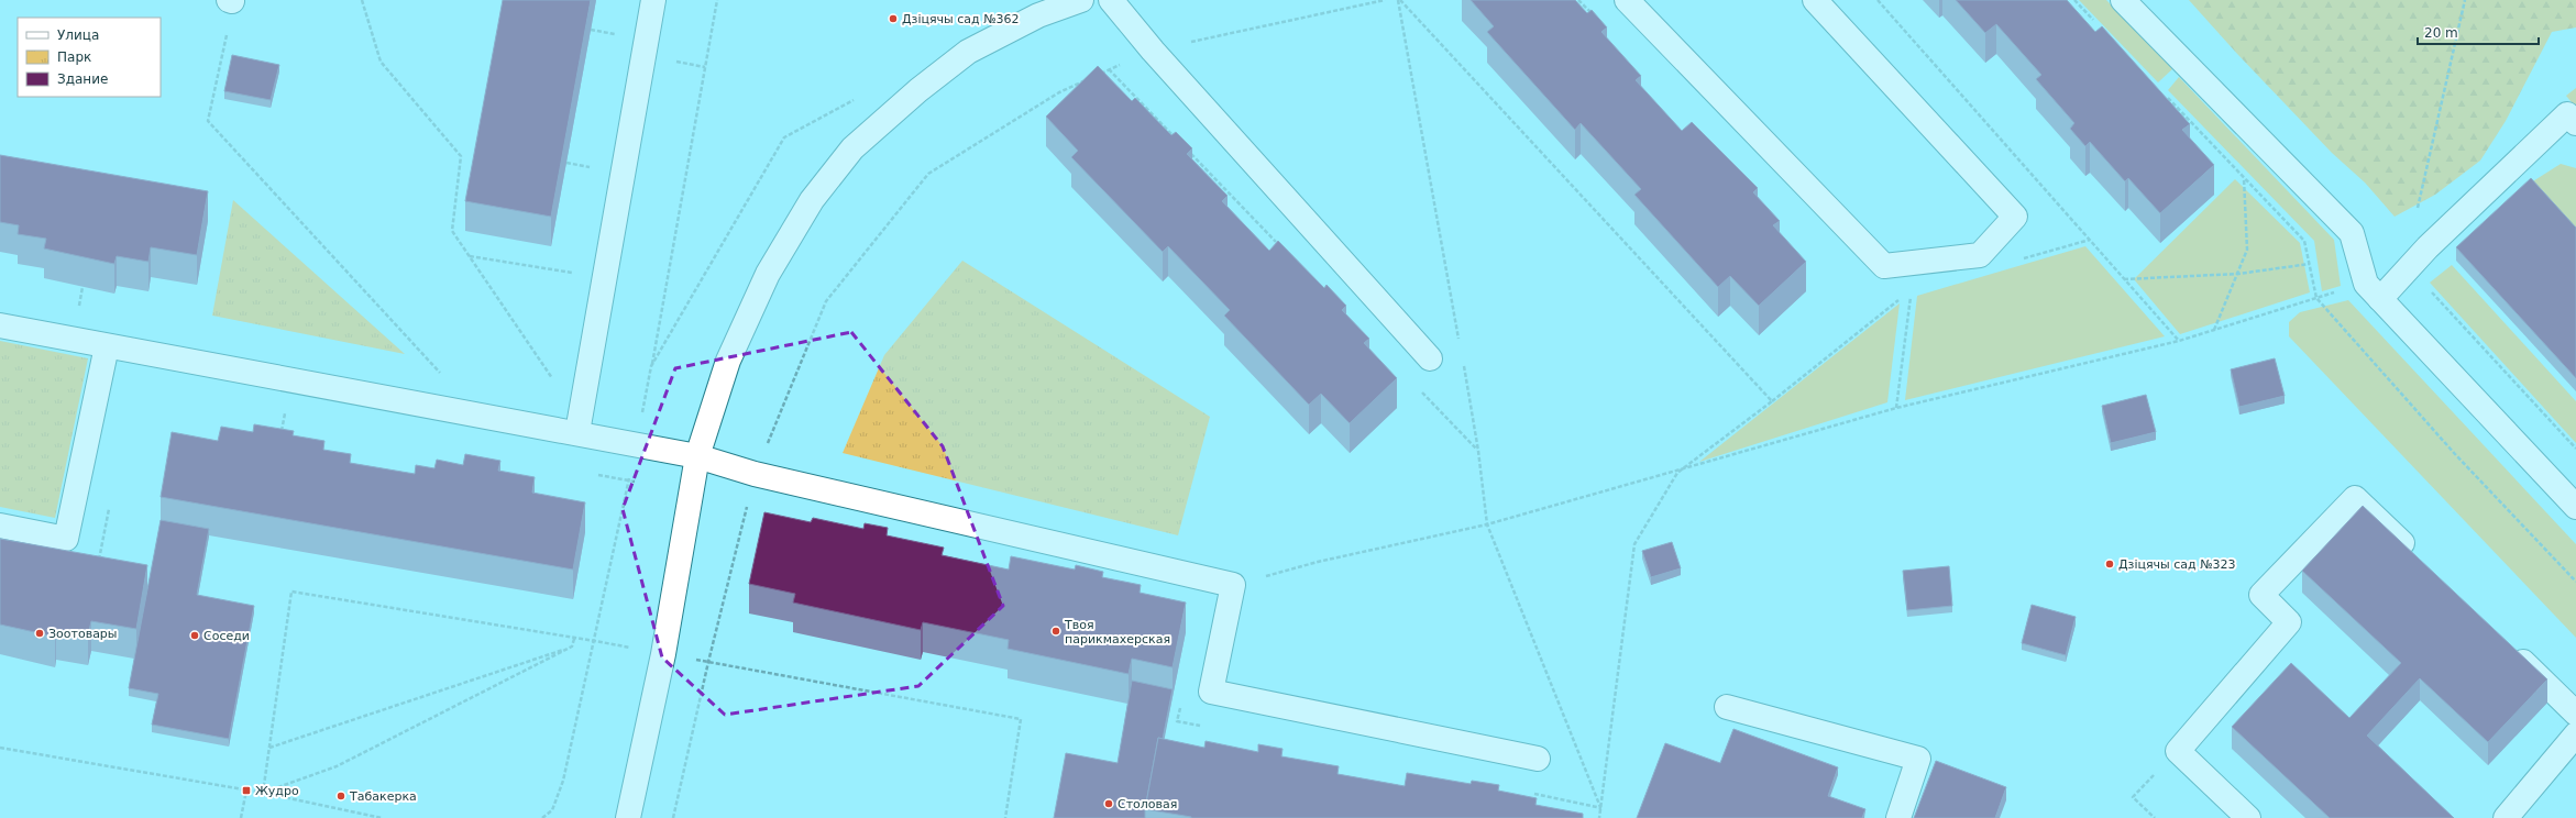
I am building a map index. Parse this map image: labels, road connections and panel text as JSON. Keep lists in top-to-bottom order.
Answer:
{
  "places": {
    "other": [
      "Дзіцячы сад №362",
      "Дзіцячы сад №323",
      "Твоя парикмахерская",
      "Зоотовары",
      "Соседи",
      "Табакерка",
      "Столовая"
    ],
    "transit": ["Жудро"]
  },
  "legend": ["Улица", "Парк", "Здание"],
  "scale_bar": "20 m"
}
